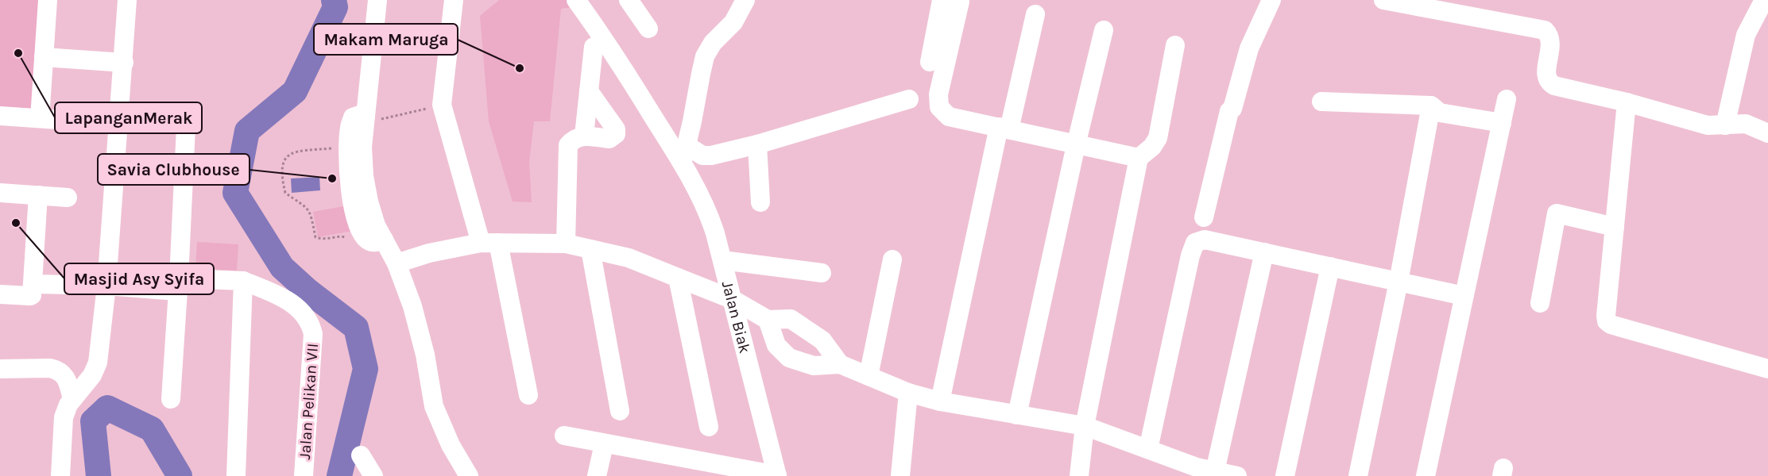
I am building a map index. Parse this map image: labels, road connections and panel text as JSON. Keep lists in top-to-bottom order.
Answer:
{
  "streets": {
    "street": ["Jalan Biak", "Jalan Pelikan VII"]
  },
  "places": [
    "LapanganMerak",
    "Makam Maruga",
    "Savia Clubhouse",
    "Masjid Asy Syifa"
  ]
}
